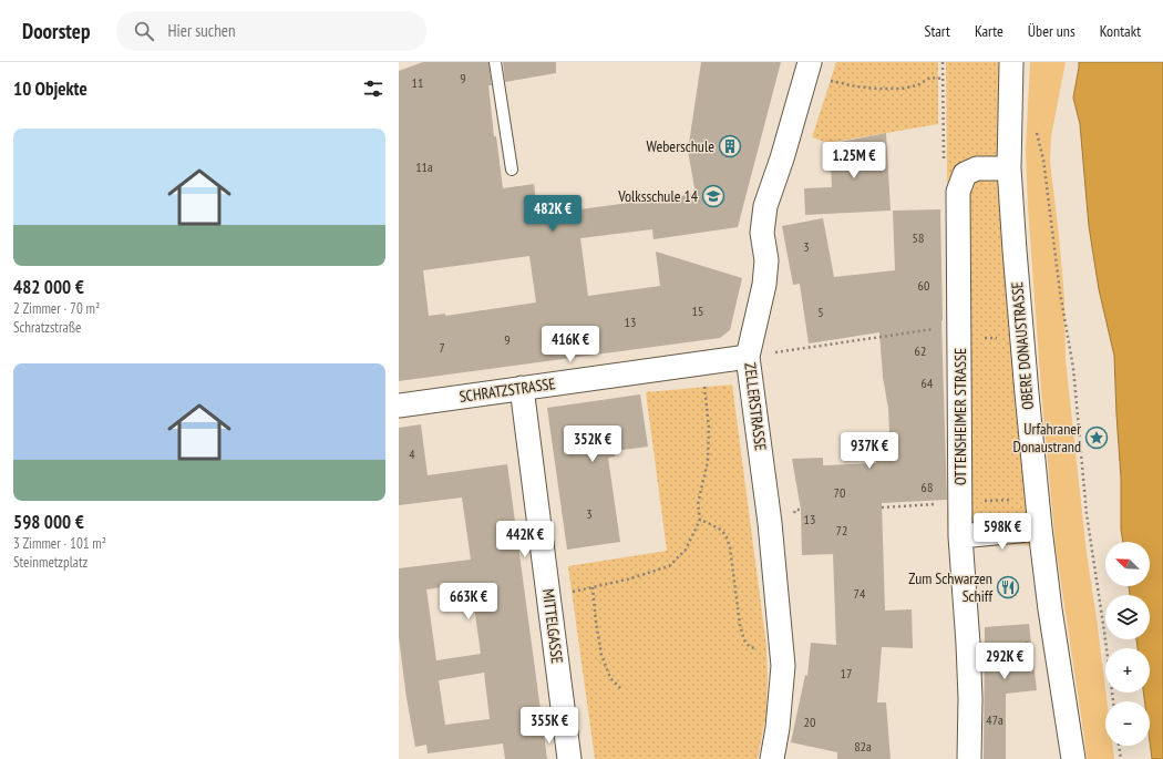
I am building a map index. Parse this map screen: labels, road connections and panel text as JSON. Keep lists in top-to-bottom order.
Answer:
{
  "streets": {
    "street": [
      "OBERE DONAUSTRASSE",
      "SCHRATZSTRASSE",
      "ZELLERSTRASSE",
      "OTTENSHEIMER STRASSE",
      "MITTELGASSE"
    ]
  },
  "crossings": [
    ["OBERE DONAUSTRASSE", "OTTENSHEIMER STRASSE"],
    ["SCHRATZSTRASSE", "ZELLERSTRASSE"],
    ["SCHRATZSTRASSE", "MITTELGASSE"]
  ],
  "places": {
    "building": ["Weberschule"],
    "school or university": ["Volksschule 14"],
    "place": ["Urfahraner Donaustrand"],
    "restaurant": ["Zum Schwarzen Schiff"]
  },
  "house_numbers": [
    "9",
    "11",
    "11a",
    "58",
    "3",
    "60",
    "15",
    "5",
    "13",
    "9",
    "7",
    "62",
    "64",
    "4",
    "68",
    "70",
    "3",
    "13",
    "72",
    "74",
    "17",
    "47a",
    "20",
    "82a"
  ],
  "north": "top left",
  "page": {
    "header": "Doorstep",
    "search": "Hier suchen",
    "nav": [
      "Start",
      "Karte",
      "Über uns",
      "Kontakt"
    ],
    "heading": "10 Objekte",
    "list": [
      {
        "name": "482 000 €",
        "note": "2 Zimmer · 70 m² · Schratzstraße"
      },
      {
        "name": "598 000 €",
        "note": "3 Zimmer · 101 m² · Steinmetzplatz"
      }
    ],
    "price": [
      "1.25M €",
      "482K €",
      "416K €",
      "352K €",
      "937K €",
      "598K €",
      "442K €",
      "663K €",
      "292K €",
      "355K €"
    ],
    "map_buttons": ["+", "−"]
  }
}
